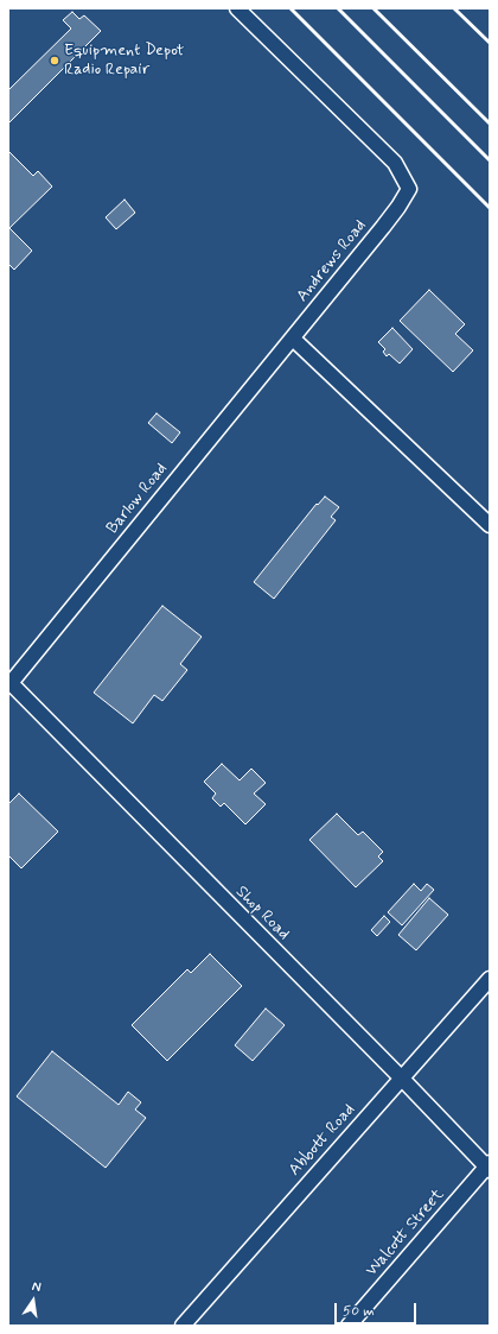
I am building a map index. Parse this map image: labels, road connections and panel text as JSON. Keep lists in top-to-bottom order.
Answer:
{
  "streets": {
    "street": [
      "Andrews Road",
      "Barlow Road",
      "Shop Road",
      "Abbott Road",
      "Walcott Street"
    ]
  },
  "crossings": [
    ["Andrews Road", "Barlow Road"],
    ["Barlow Road", "Shop Road"],
    ["Shop Road", "Abbott Road"],
    ["Shop Road", "Walcott Street"]
  ],
  "places": ["Equipment Depot Radio Repair"],
  "scale_bar": "50 m",
  "north": "top"
}
